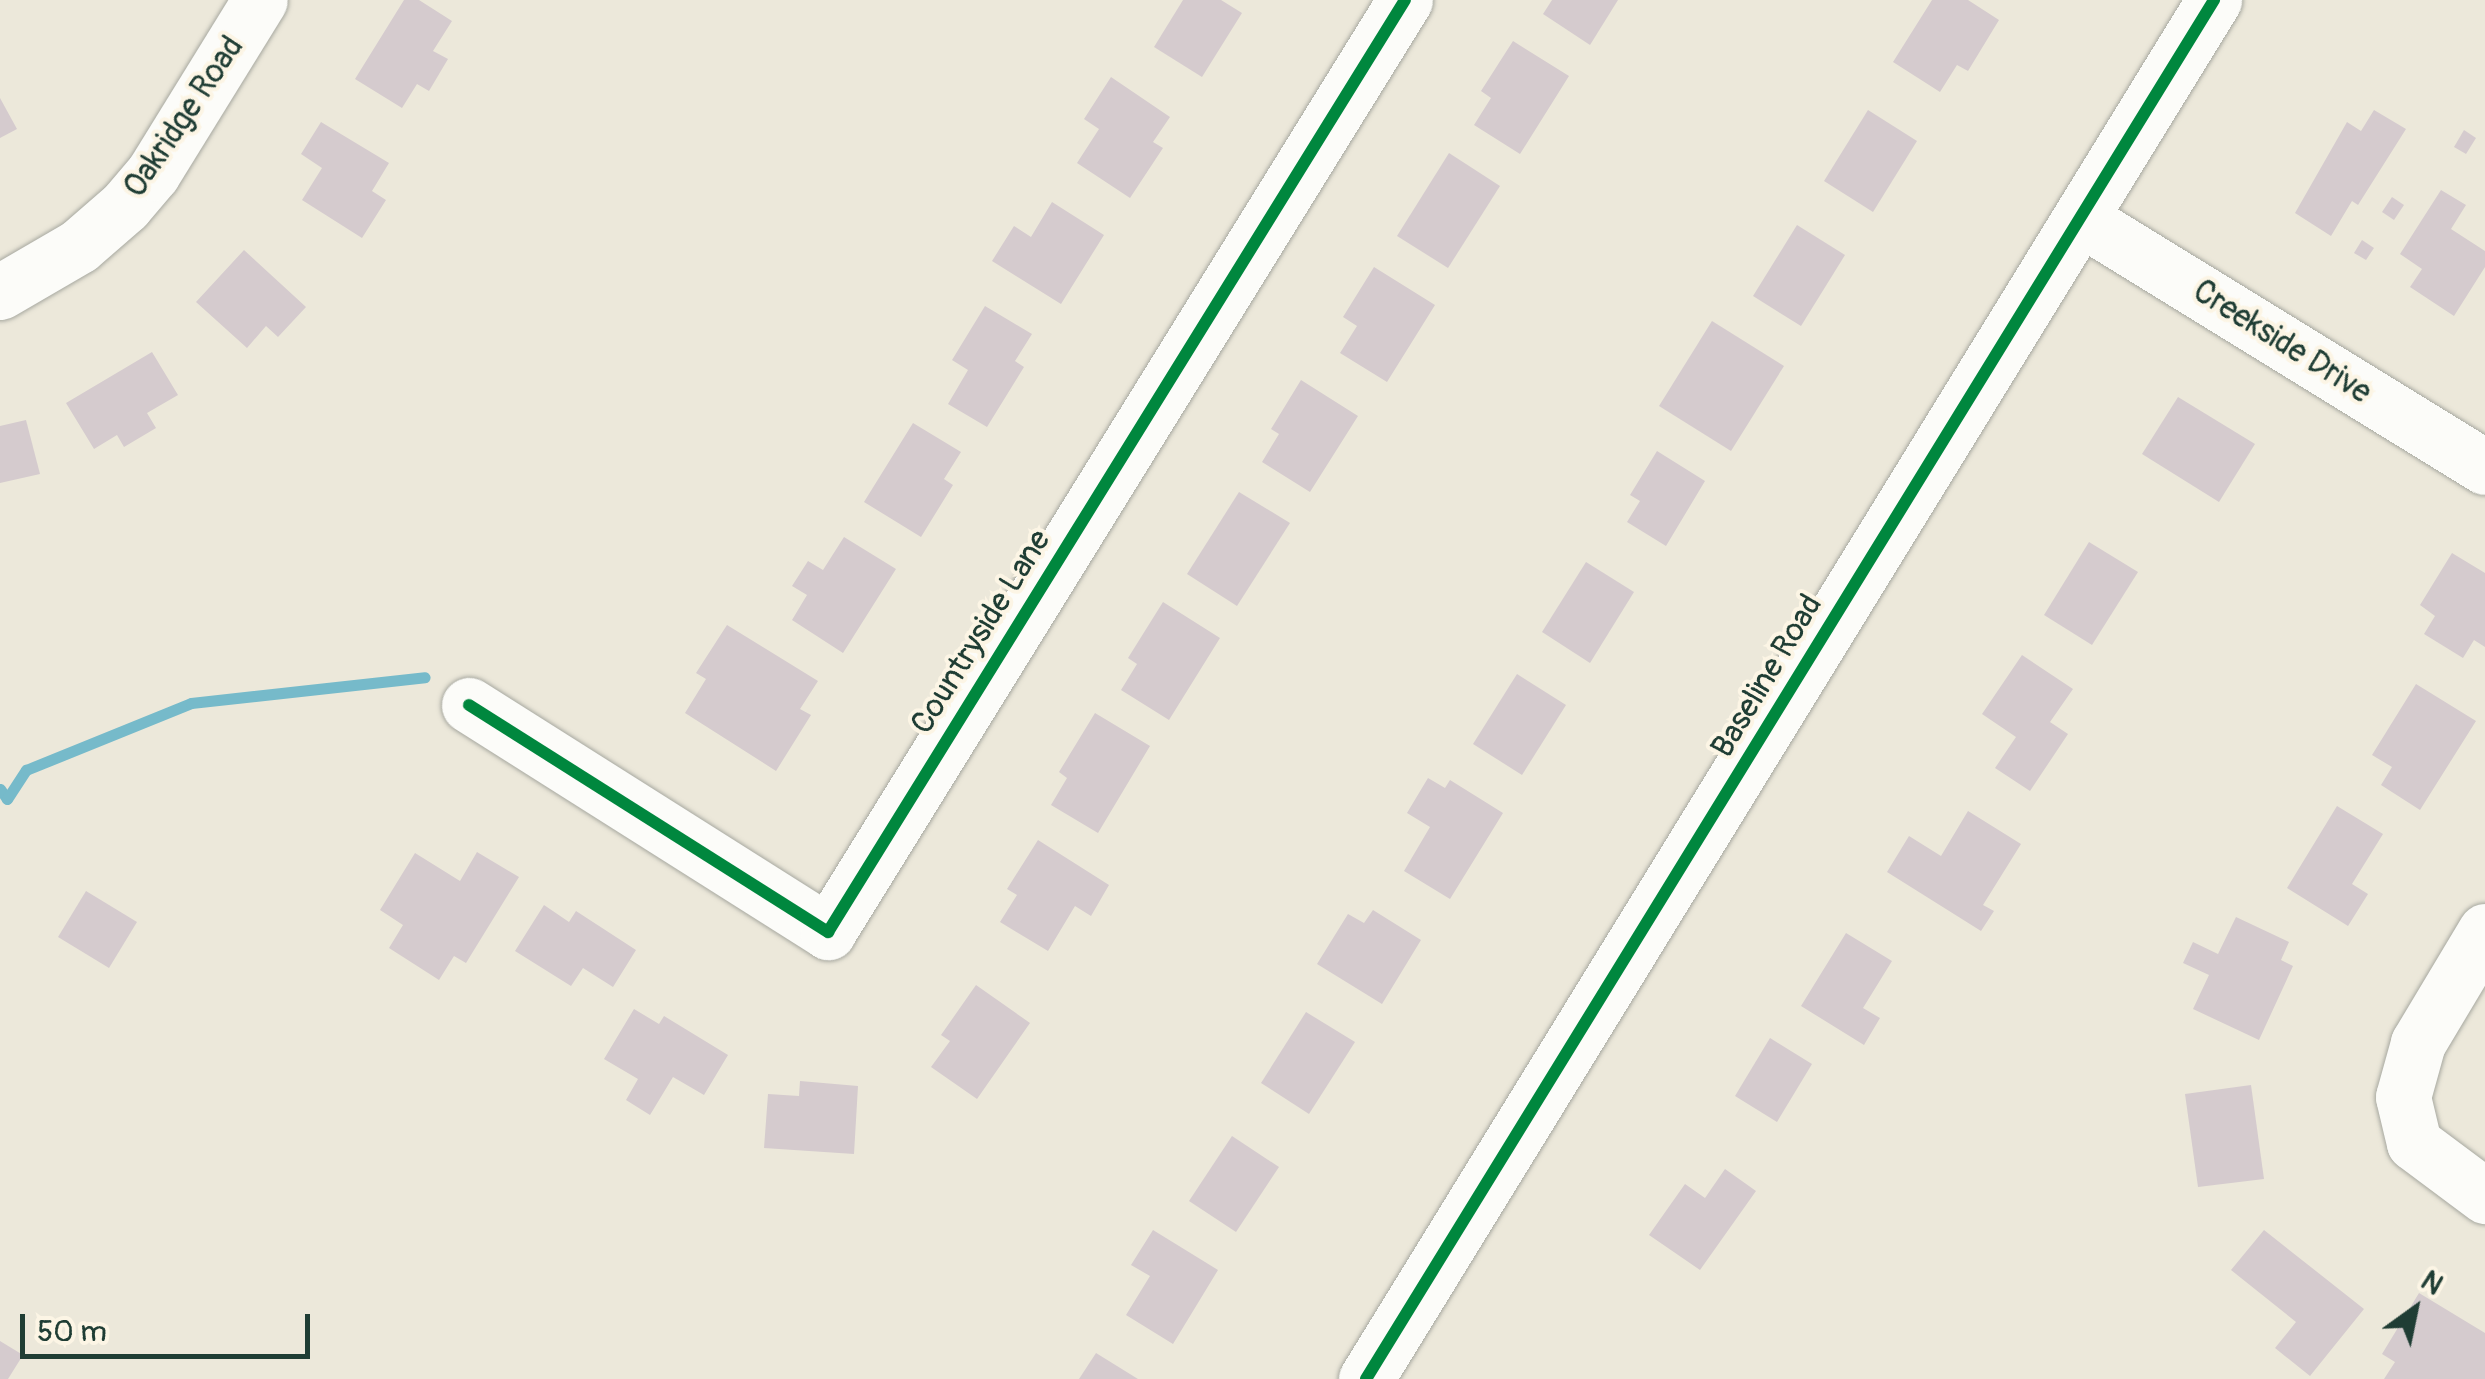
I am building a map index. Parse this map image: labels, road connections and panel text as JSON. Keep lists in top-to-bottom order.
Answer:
{
  "streets": {
    "street": [
      "Oakridge Road",
      "Creekside Drive",
      "Countryside Lane",
      "Baseline Road"
    ]
  },
  "crossings": [
    ["Creekside Drive", "Baseline Road"]
  ],
  "scale_bar": "50 m",
  "north": "top right"
}
